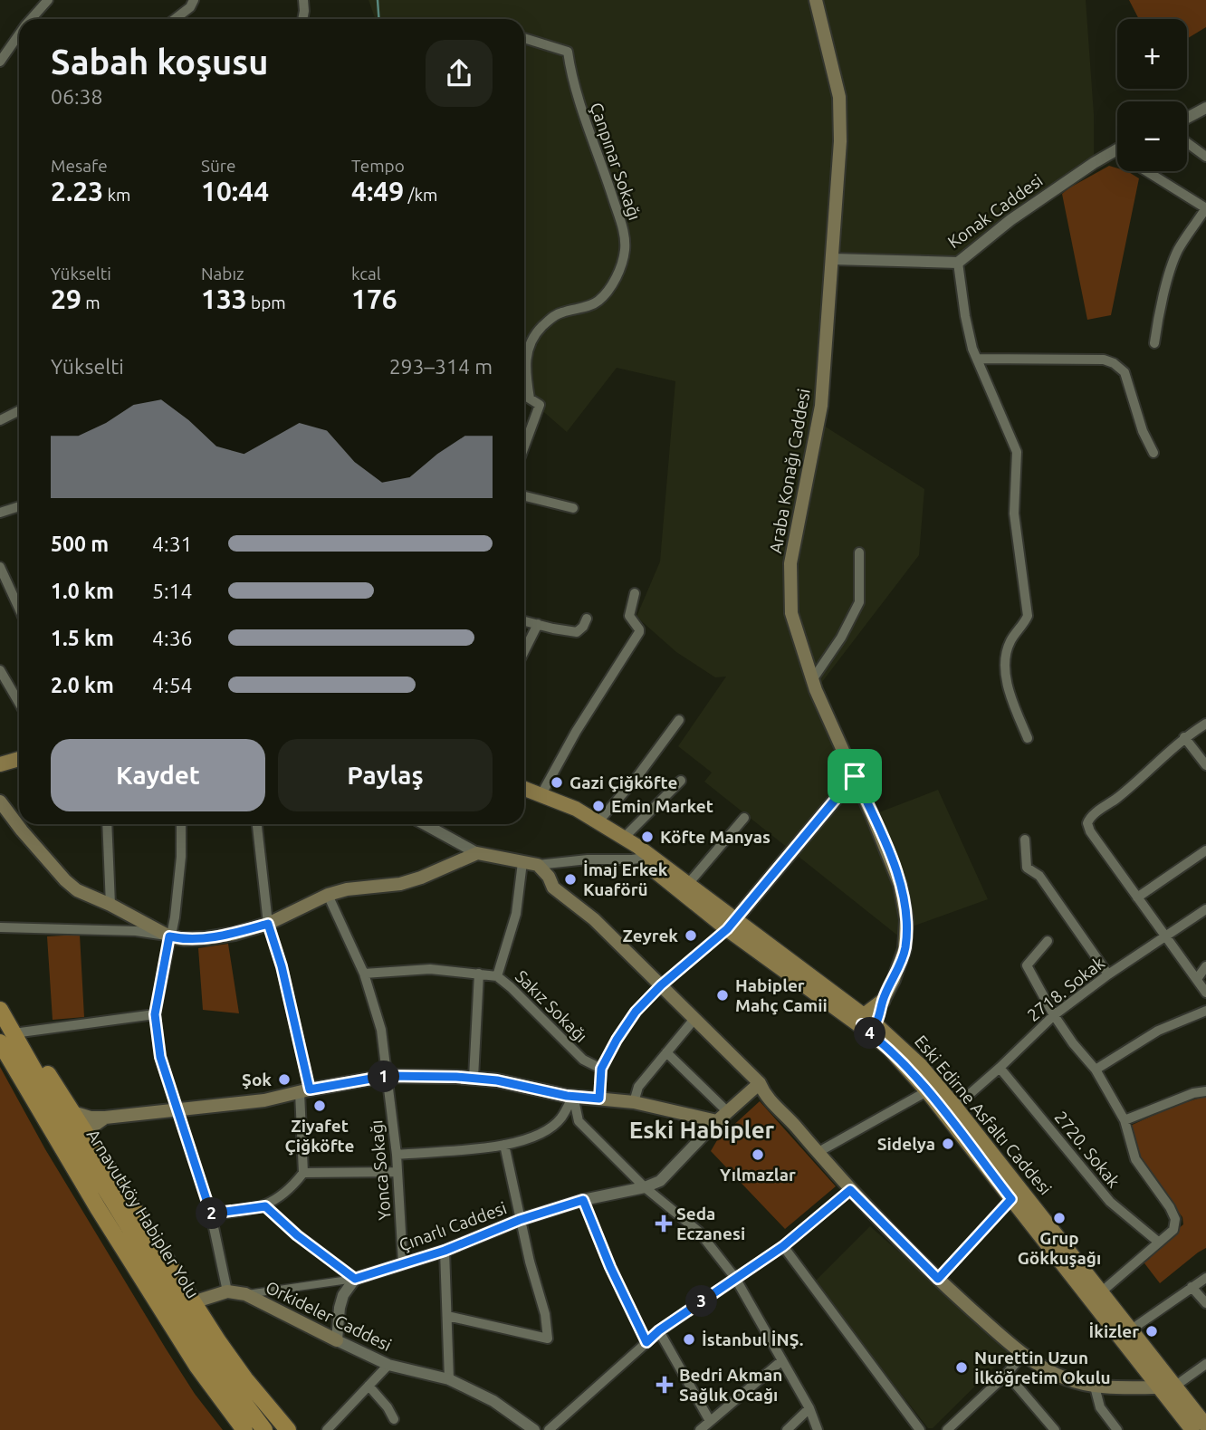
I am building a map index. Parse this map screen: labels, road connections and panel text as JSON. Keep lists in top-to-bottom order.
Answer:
{
  "streets": {
    "highway": ["Arnavutköy Habipler Yolu"],
    "main road": [
      "Araba Konağı Caddesi",
      "Eski Edirne Asfaltı Caddesi",
      "Çınarlı Caddesi",
      "Orkideler Caddesi"
    ],
    "street": [
      "Çanpınar Sokağı",
      "Konak Caddesi",
      "2718. Sokak",
      "Sakız Sokağı",
      "2720. Sokak",
      "Yonca Sokağı"
    ]
  },
  "crossings": [
    ["Konak Caddesi", "Araba Konağı Caddesi"],
    ["2718. Sokak", "Eski Edirne Asfaltı Caddesi"],
    ["2718. Sokak", "2720. Sokak"],
    ["Sakız Sokağı", "Yonca Sokağı"],
    ["Yonca Sokağı", "Çınarlı Caddesi"],
    ["Çınarlı Caddesi", "Orkideler Caddesi"]
  ],
  "districts": ["Eski Habipler"],
  "places": {
    "other": [
      "Gazi Çiğköfte",
      "Emin Market",
      "Köfte Manyas",
      "İmaj Erkek Kuaförü",
      "Zeyrek",
      "Habipler Mahç Camii",
      "Şok",
      "Ziyafet Çiğköfte",
      "Sidelya",
      "Yılmazlar",
      "Grup Gökkuşağı",
      "İkizler",
      "İstanbul İNŞ.",
      "Nurettin Uzun İlköğretim Okulu"
    ],
    "health": ["Seda Eczanesi", "Bedri Akman Sağlık Ocağı"]
  },
  "page": {
    "map_buttons": ["+", "−"],
    "heading": ["Sabah koşusu", "06:38"],
    "stats": [
      ["Mesafe", "2.23 km"],
      ["Süre", "10:44"],
      ["Tempo", "4:49 /km"],
      ["Yükselti", "29 m"],
      ["Nabız", "133 bpm"],
      ["kcal", "176"]
    ],
    "chart": ["Yükselti", "293–314 m"],
    "list": [
      {
        "name": "500 m",
        "note": "4:31"
      },
      {
        "name": "1.0 km",
        "note": "5:14"
      },
      {
        "name": "1.5 km",
        "note": "4:36"
      },
      {
        "name": "2.0 km",
        "note": "4:54"
      }
    ],
    "buttons": ["Kaydet", "Paylaş"],
    "pins": [
      "4",
      "1",
      "2",
      "3"
    ]
  }
}
